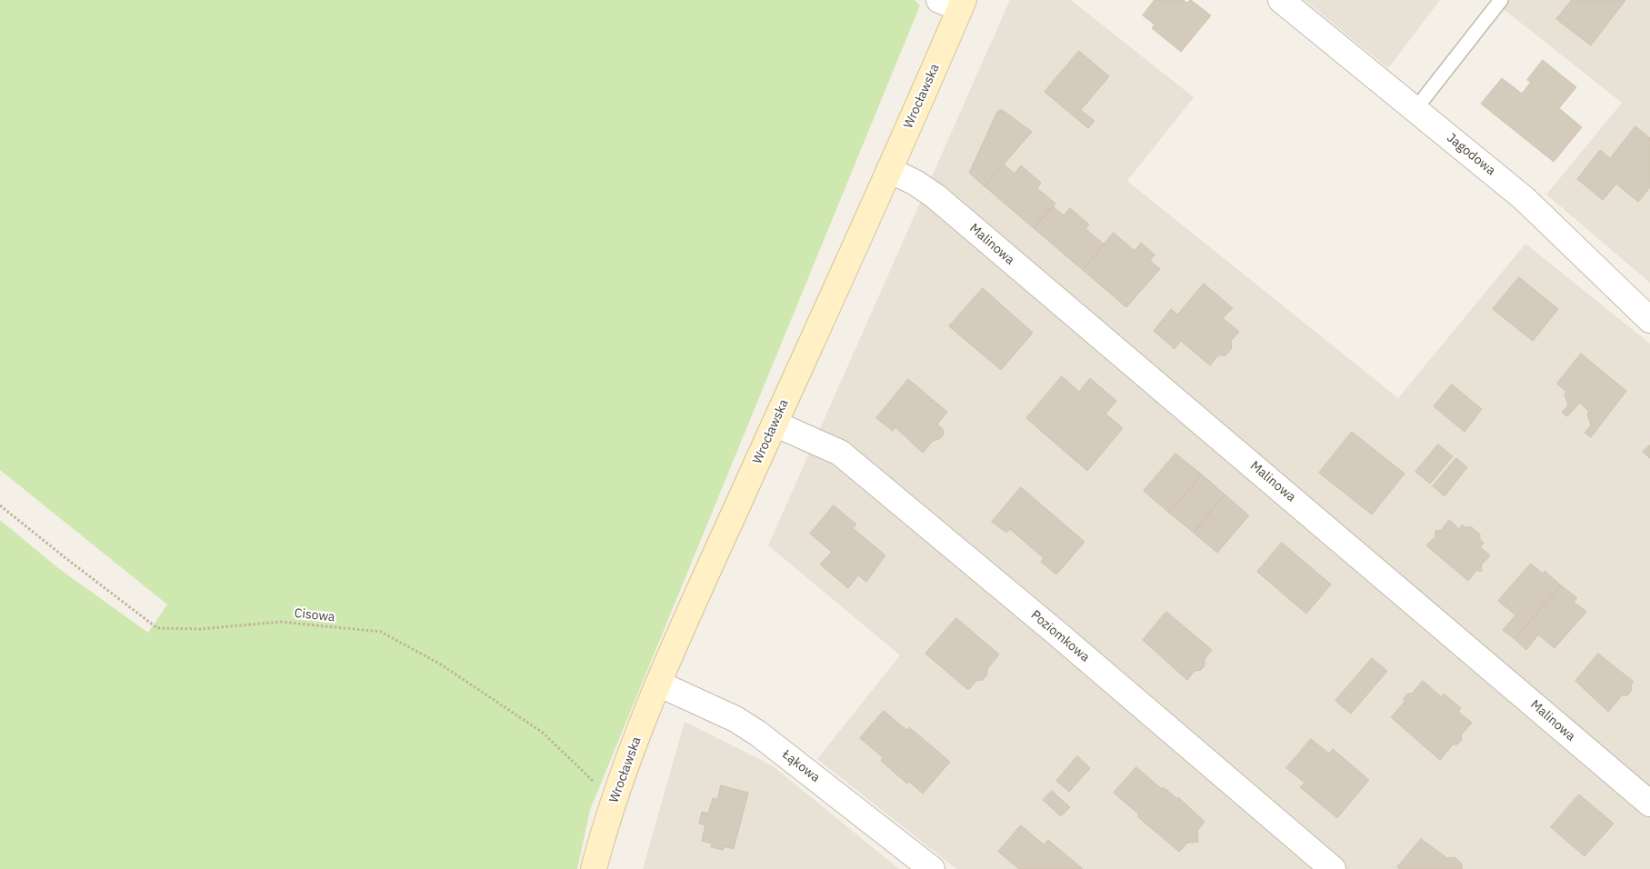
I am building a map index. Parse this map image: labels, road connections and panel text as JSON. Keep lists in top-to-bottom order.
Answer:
{
  "streets": {
    "street": [
      "Wrocławska",
      "Jagodowa",
      "Malinowa",
      "Poziomkowa",
      "Łąkowa"
    ],
    "path": ["Cisowa"]
  },
  "crossings": [
    ["Wrocławska", "Malinowa"],
    ["Wrocławska", "Cisowa"],
    ["Wrocławska", "Poziomkowa"],
    ["Wrocławska", "Łąkowa"]
  ]
}
